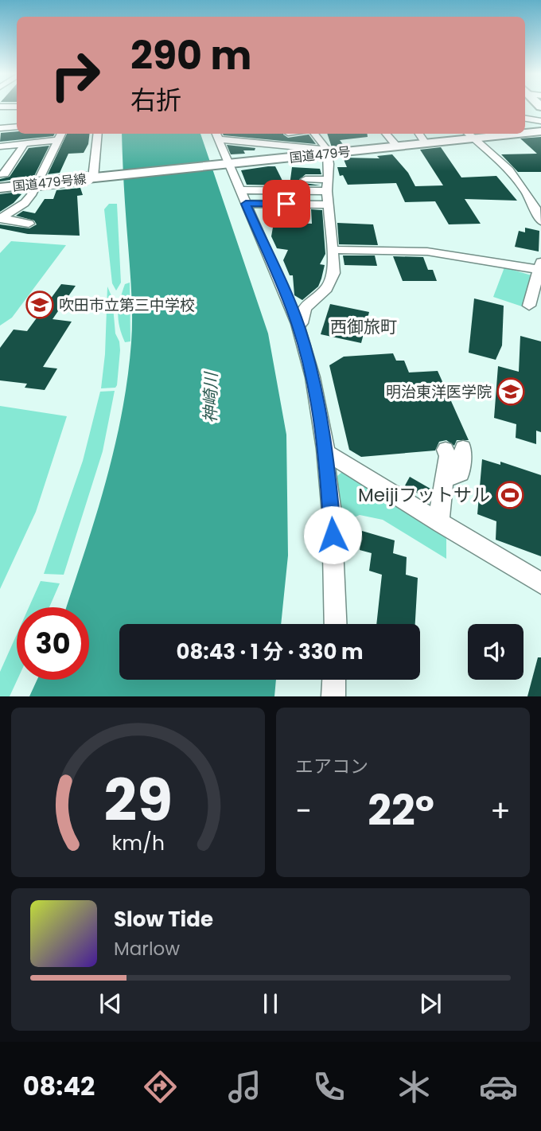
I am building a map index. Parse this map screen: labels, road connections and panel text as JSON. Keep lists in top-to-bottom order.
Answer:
{
  "streets": {
    "highway": ["国道479号", "国道479号線"]
  },
  "crossings": [
    ["国道479号", "国道479号線"]
  ],
  "districts": ["西御旅町"],
  "water": ["神崎川"],
  "places": {
    "school or university": ["吹田市立第三中学校", "明治東洋医学院"],
    "sports": ["Meijiフットサル"]
  },
  "page": {
    "turn": ["290 m", "右折"],
    "limit": "30",
    "trip": "08:43 · 1 分 · 330 m",
    "tile": "エアコン",
    "heat": ["−", "22°", "+"],
    "song": ["Slow Tide", "Marlow"],
    "tabs": "08:42",
    "gauge": ["29", "km/h"]
  }
}
